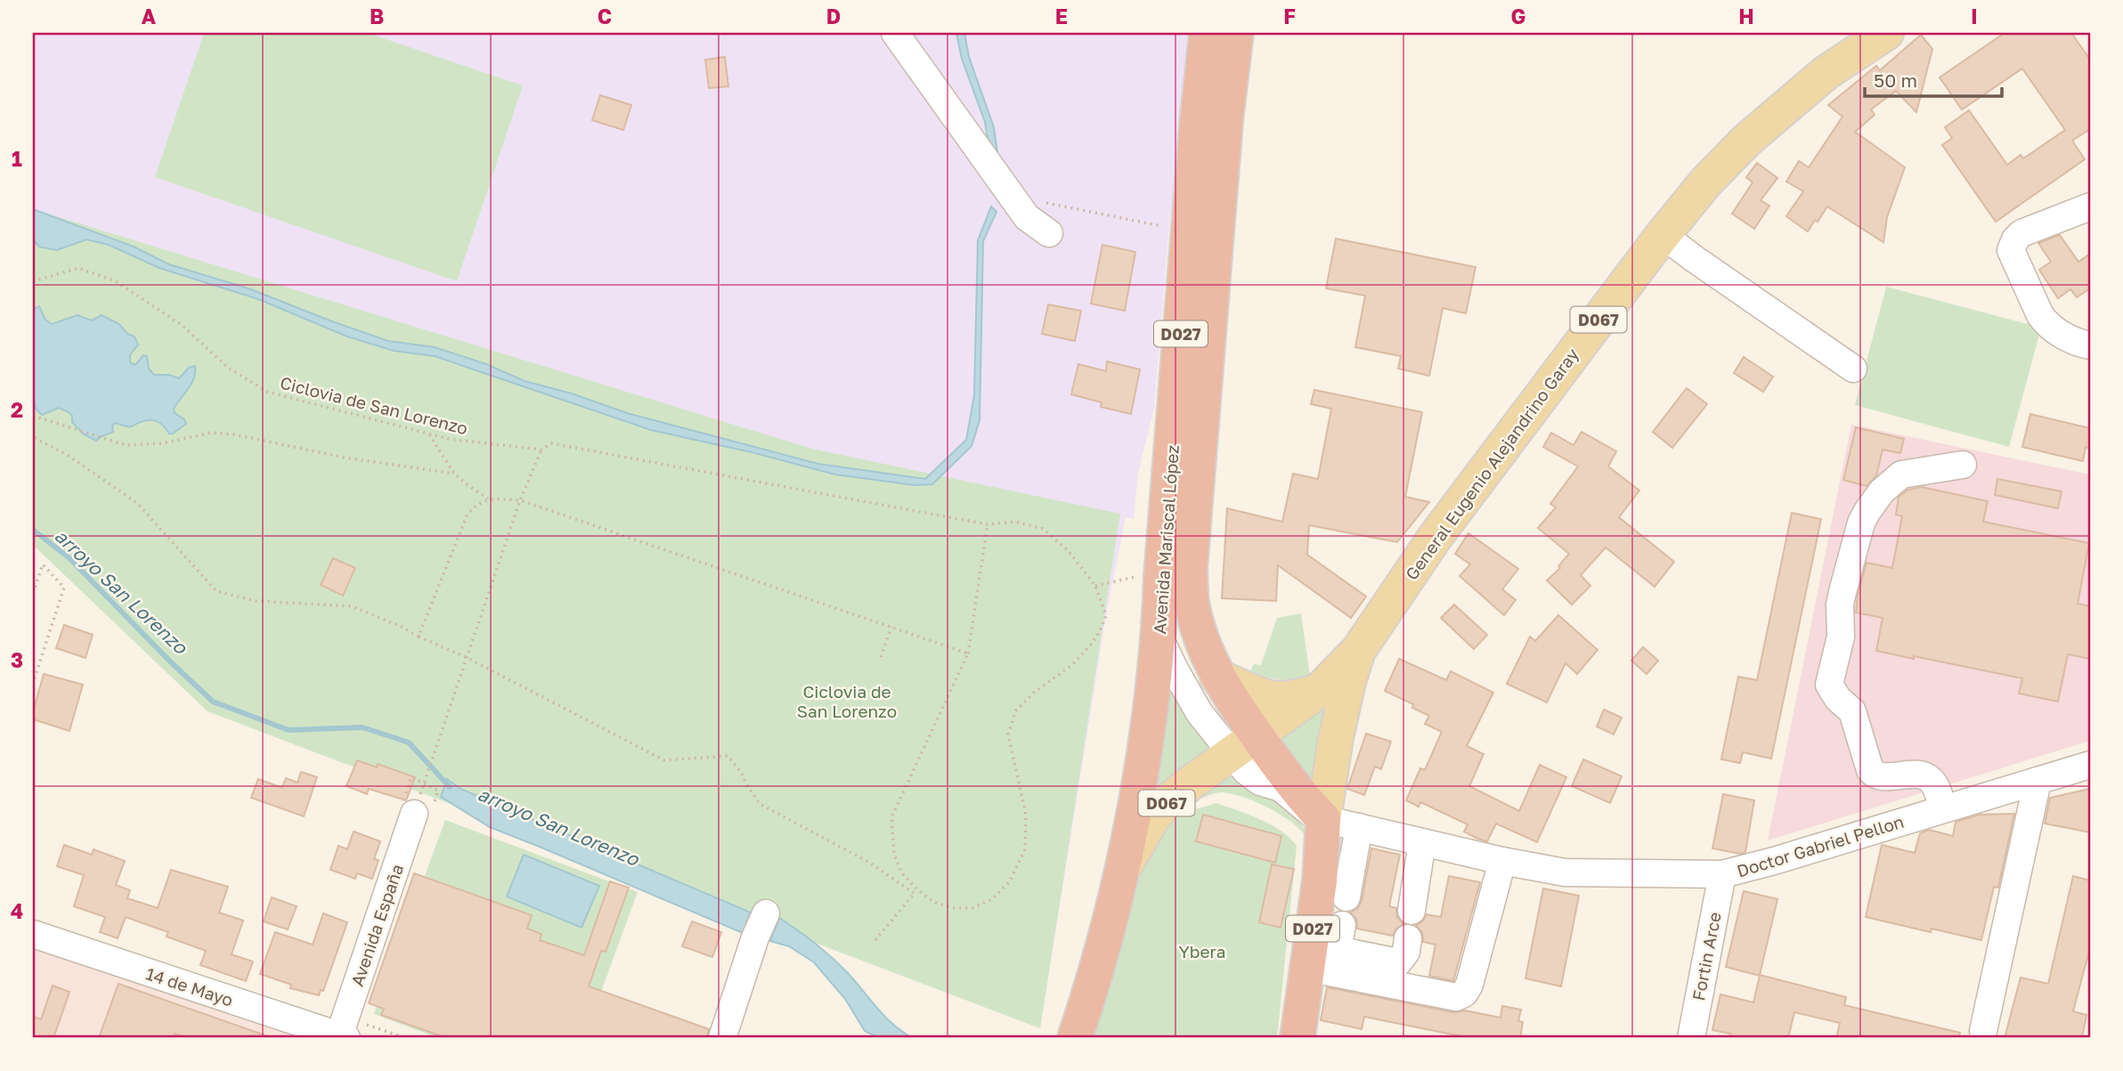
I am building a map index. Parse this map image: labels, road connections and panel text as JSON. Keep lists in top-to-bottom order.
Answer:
{
  "streets": {
    "highway": ["D027", "Avenida Mariscal López"],
    "main road": ["D067", "General Eugenio Alejandrino Garay"],
    "street": [
      "Doctor Gabriel Pellon",
      "Avenida España",
      "Fortin Arce",
      "14 de Mayo"
    ],
    "path": ["Ciclovia de San Lorenzo"]
  },
  "crossings": [
    ["D067", "D027"],
    ["D067", "General Eugenio Alejandrino Garay"],
    ["D067", "Avenida Mariscal López"],
    ["D027", "General Eugenio Alejandrino Garay"],
    ["D027", "Avenida Mariscal López"],
    ["D027", "Doctor Gabriel Pellon"],
    ["General Eugenio Alejandrino Garay", "Doctor Gabriel Pellon"],
    ["Doctor Gabriel Pellon", "Fortin Arce"],
    ["Avenida España", "14 de Mayo"]
  ],
  "water": ["arroyo San Lorenzo"],
  "parks": ["Ciclovia de San Lorenzo", "Ybera"],
  "scale_bar": "50 m",
  "grid": {
    "columns": [
      "A",
      "B",
      "C",
      "D",
      "E",
      "F",
      "G",
      "H",
      "I"
    ],
    "rows": [
      "1",
      "2",
      "3",
      "4"
    ]
  }
}
